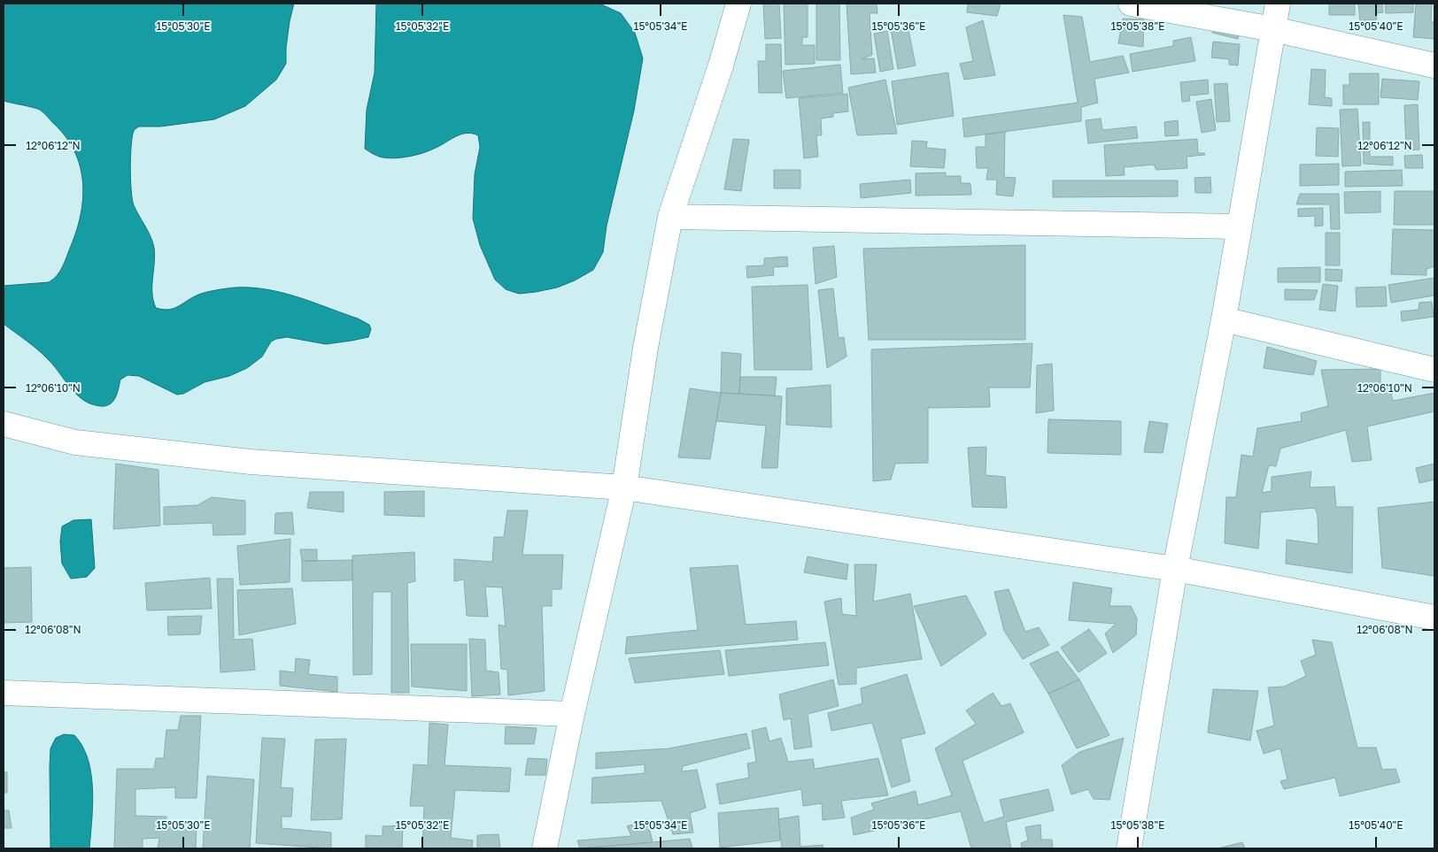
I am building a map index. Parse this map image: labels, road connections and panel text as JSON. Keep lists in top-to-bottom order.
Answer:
{
  "coordinates": [
    "15°05'30\"E",
    "15°05'32\"E",
    "15°05'34\"E",
    "15°05'36\"E",
    "15°05'38\"E",
    "15°05'40\"E",
    "12°06'12\"N",
    "12°06'10\"N",
    "12°06'08\"N"
  ]
}
